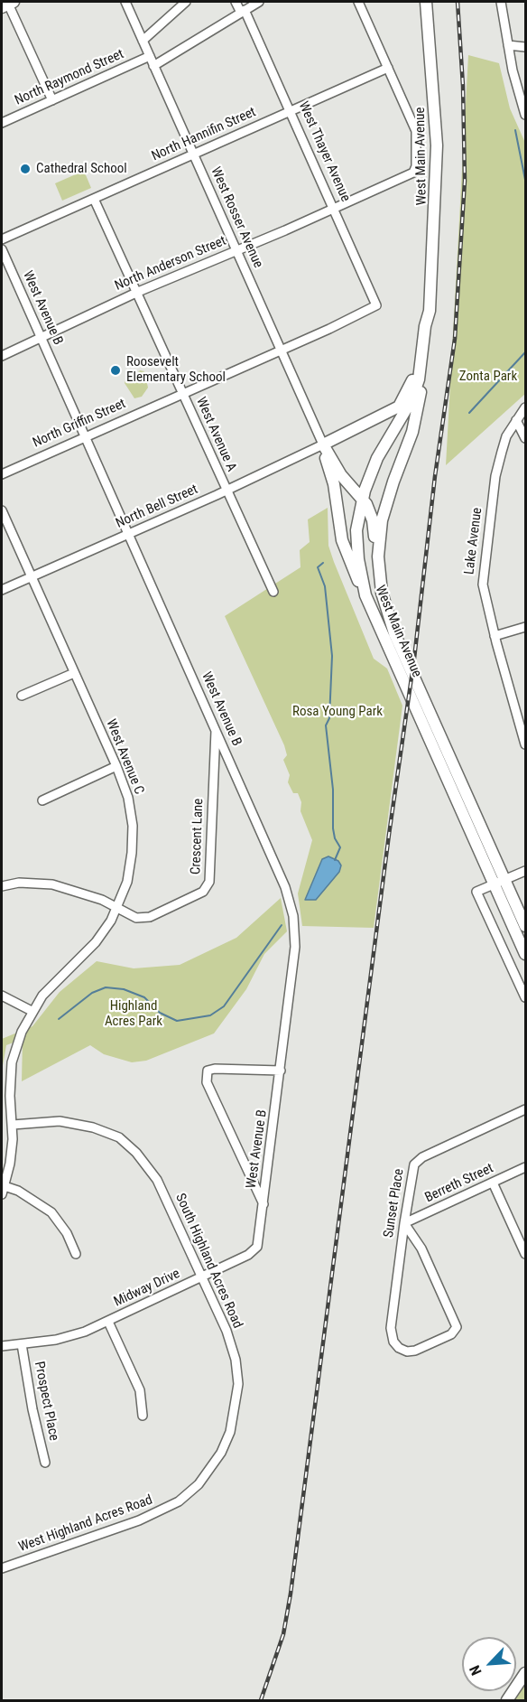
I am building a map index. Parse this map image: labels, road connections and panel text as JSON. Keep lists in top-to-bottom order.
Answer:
{
  "streets": {
    "main road": ["West Main Avenue"],
    "street": [
      "North Raymond Street",
      "North Hannifin Street",
      "West Thayer Avenue",
      "West Rosser Avenue",
      "North Anderson Street",
      "West Avenue B",
      "North Griffin Street",
      "West Avenue A",
      "North Bell Street",
      "Lake Avenue",
      "West Avenue C",
      "Crescent Lane",
      "Berreth Street",
      "Sunset Place",
      "South Highland Acres Road",
      "Midway Drive",
      "Prospect Place",
      "West Highland Acres Road"
    ]
  },
  "crossings": [
    ["North Raymond Street", "West Rosser Avenue"],
    ["North Hannifin Street", "West Thayer Avenue"],
    ["North Hannifin Street", "West Rosser Avenue"],
    ["North Hannifin Street", "North Anderson Street"],
    ["North Hannifin Street", "West Avenue A"],
    ["West Thayer Avenue", "North Anderson Street"],
    ["West Thayer Avenue", "North Griffin Street"],
    ["West Rosser Avenue", "North Anderson Street"],
    ["West Rosser Avenue", "North Griffin Street"],
    ["West Rosser Avenue", "North Bell Street"],
    ["North Anderson Street", "West Avenue B"],
    ["North Anderson Street", "West Avenue A"],
    ["West Avenue B", "North Griffin Street"],
    ["West Avenue B", "North Bell Street"],
    ["West Avenue B", "Crescent Lane"],
    ["West Avenue B", "Midway Drive"],
    ["North Griffin Street", "West Avenue A"],
    ["West Avenue A", "North Bell Street"],
    ["North Bell Street", "West Avenue C"],
    ["West Avenue C", "Crescent Lane"],
    ["West Avenue C", "South Highland Acres Road"],
    ["Berreth Street", "Sunset Place"],
    ["South Highland Acres Road", "Midway Drive"],
    ["South Highland Acres Road", "West Highland Acres Road"],
    ["Midway Drive", "Prospect Place"]
  ],
  "parks": ["Zonta Park", "Rosa Young Park", "Highland Acres Park"],
  "places": ["Cathedral School", "Roosevelt Elementary School"],
  "north": "bottom left"
}
